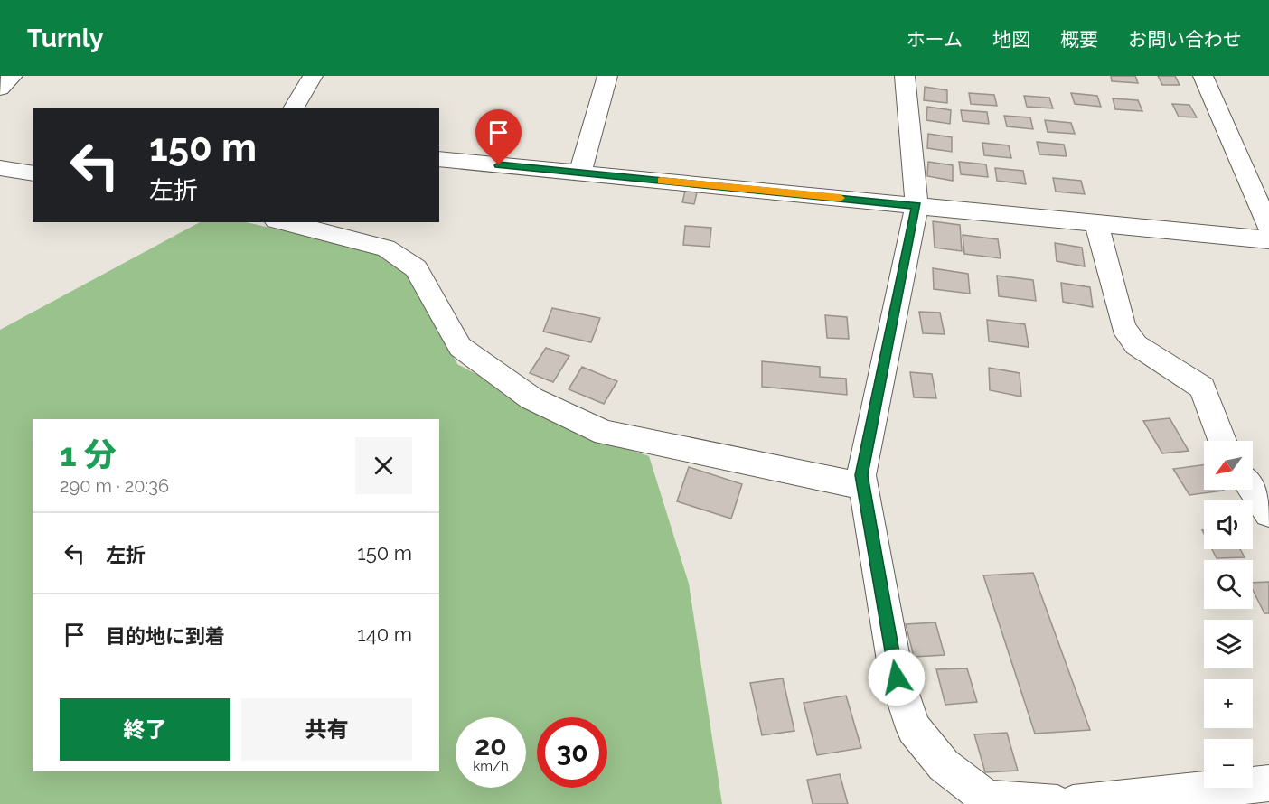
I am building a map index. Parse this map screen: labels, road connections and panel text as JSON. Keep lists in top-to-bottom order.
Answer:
{
  "north": "bottom left",
  "page": {
    "header": "Turnly",
    "nav": [
      "ホーム",
      "地図",
      "概要",
      "お問い合わせ"
    ],
    "turn": ["150 m", "左折"],
    "heading": ["1 分", "290 m · 20:36"],
    "map_buttons": ["+", "−"],
    "list": [
      {
        "name": "左折",
        "value": "150 m"
      },
      {
        "name": "目的地に到着",
        "value": "140 m"
      }
    ],
    "buttons": ["終了", "共有"],
    "speed": "20 km/h",
    "limit": "30"
  }
}
